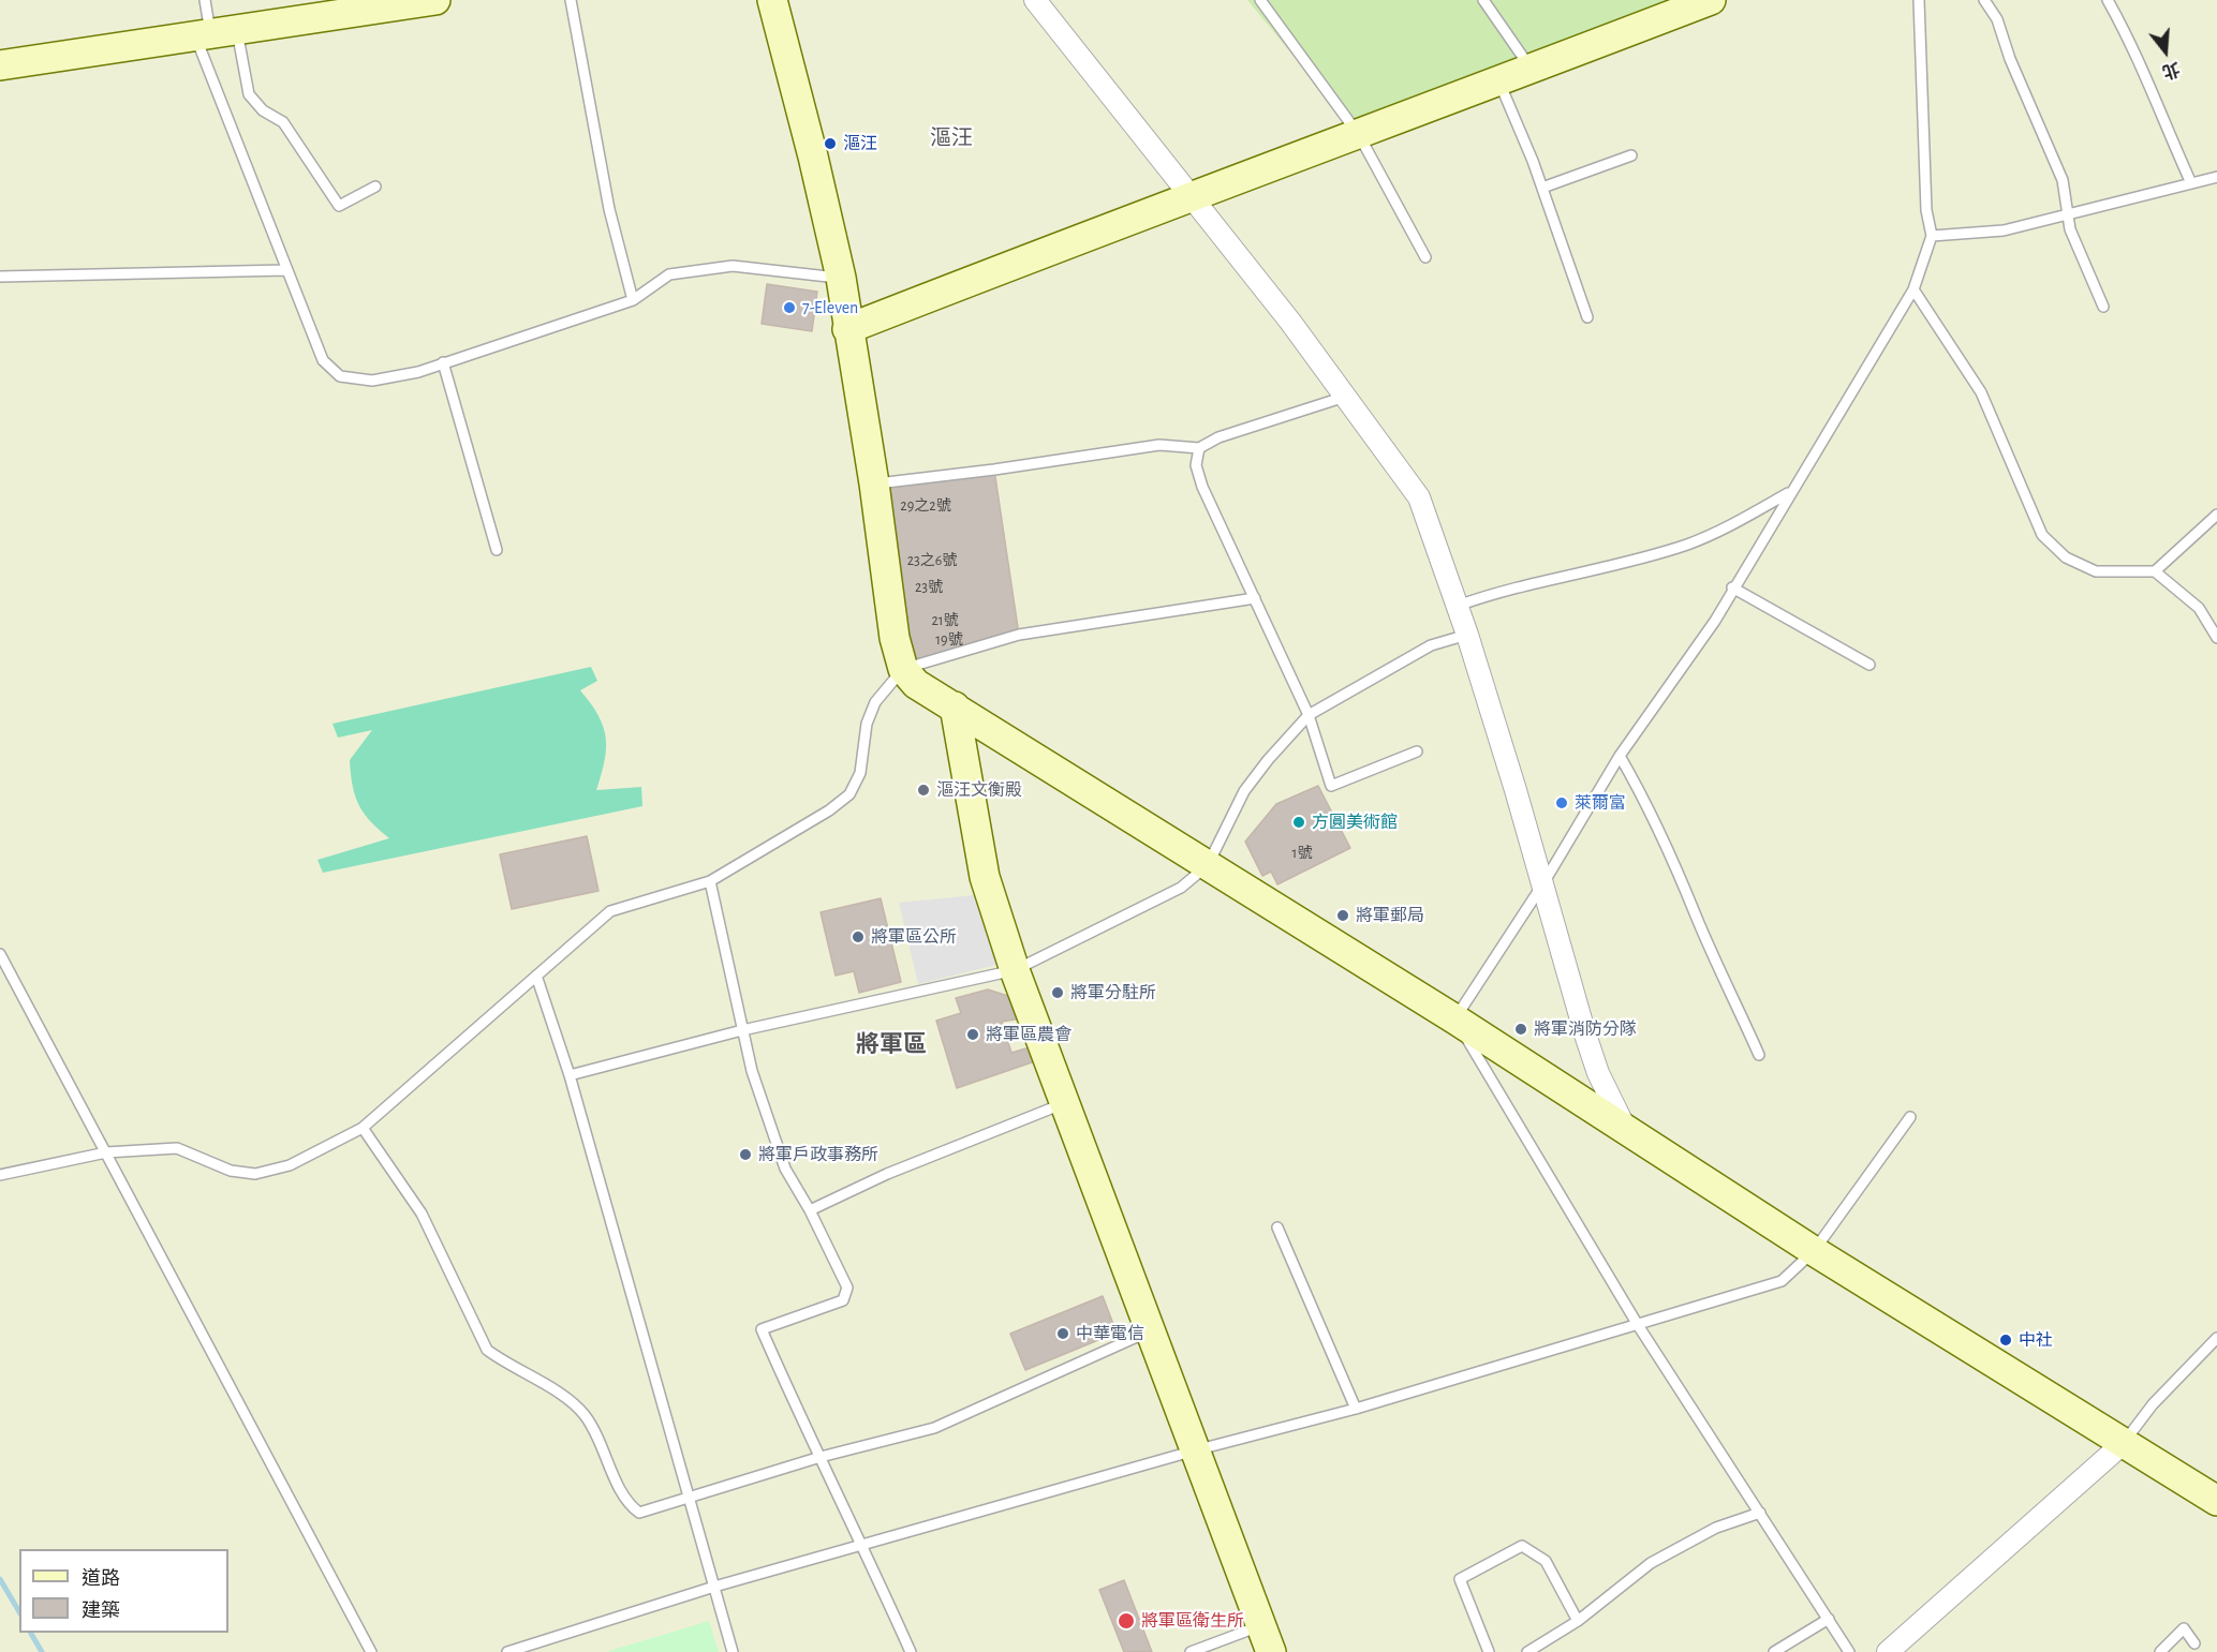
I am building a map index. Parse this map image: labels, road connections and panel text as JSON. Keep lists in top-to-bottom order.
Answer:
{
  "districts": ["漚汪", "將軍區"],
  "places": [
    "漚汪",
    "7-Eleven",
    "漚汪文衡殿",
    "萊爾富",
    "方圓美術館",
    "將軍郵局",
    "將軍區公所",
    "將軍分駐所",
    "將軍消防分隊",
    "將軍區農會",
    "將軍戶政事務所",
    "中華電信",
    "中社",
    "將軍區衛生所"
  ],
  "house_numbers": [
    "29之2號",
    "23之6號",
    "23號",
    "21號",
    "19號",
    "1號"
  ],
  "legend": ["道路", "建築"],
  "north": "bottom"
}
